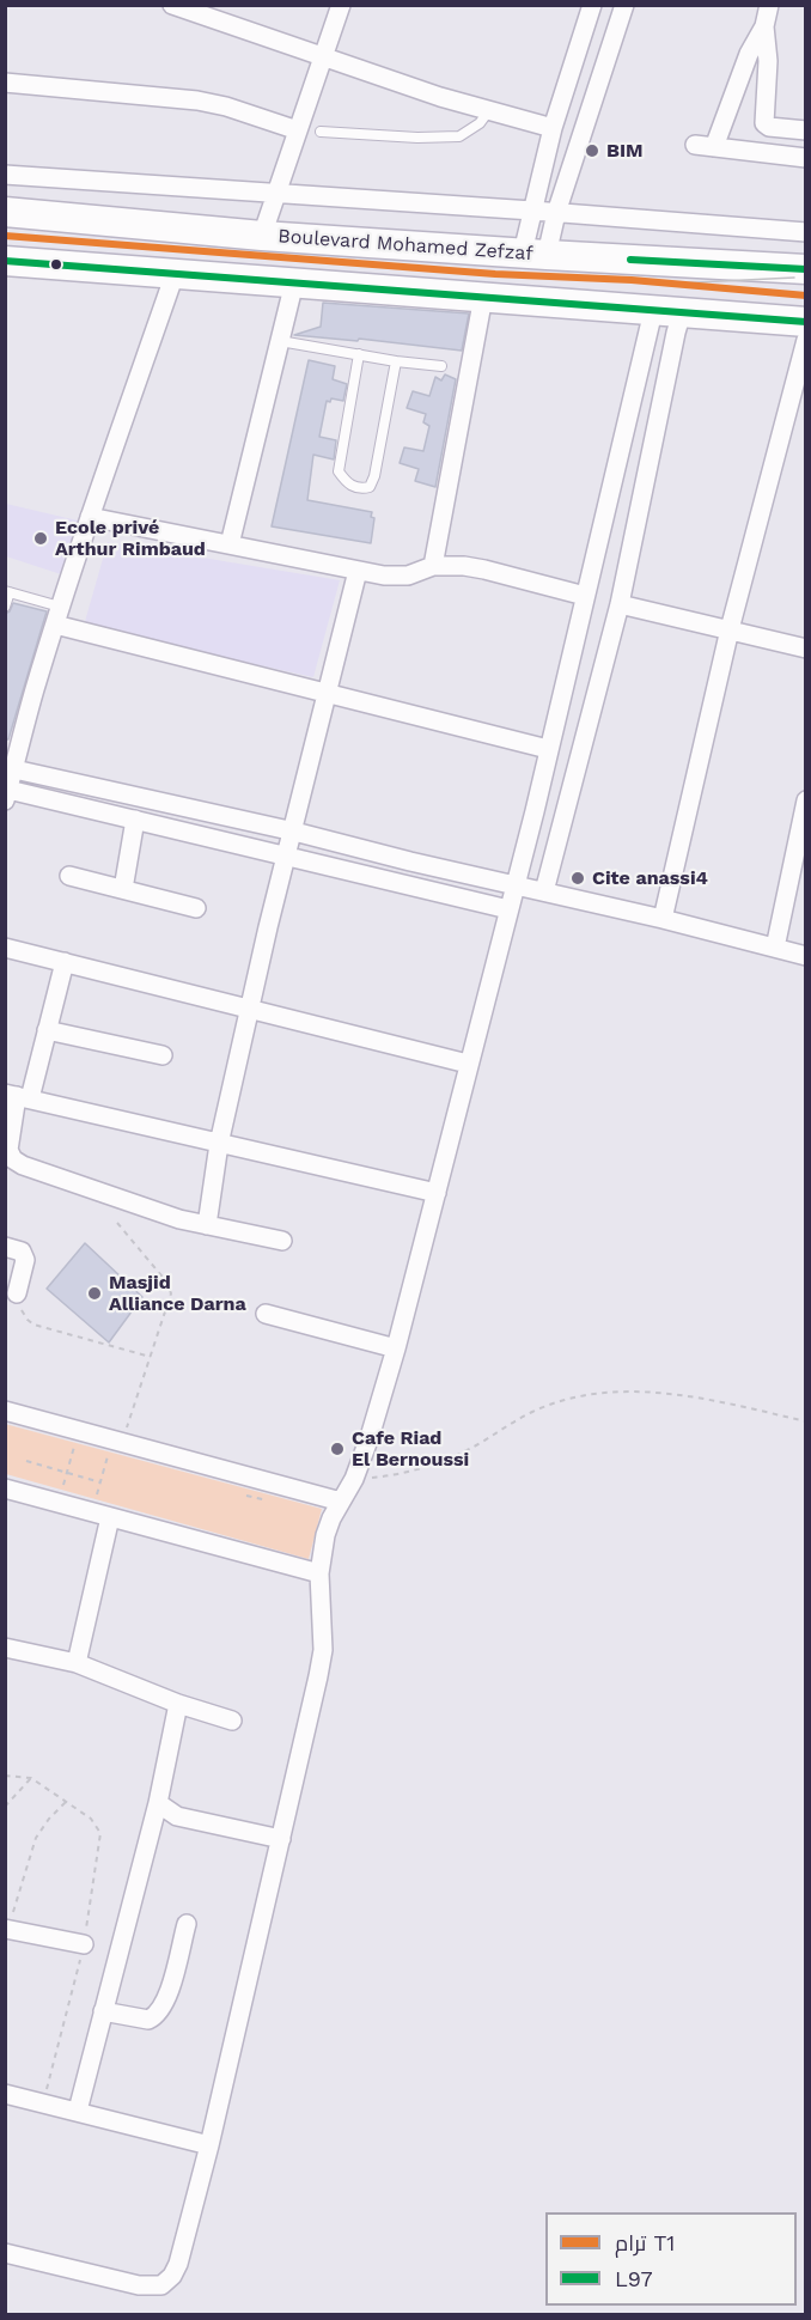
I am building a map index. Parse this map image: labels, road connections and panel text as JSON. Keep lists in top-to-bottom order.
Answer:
{
  "streets": {
    "main road": ["Boulevard Mohamed Zefzaf"]
  },
  "places": [
    "BIM",
    "Ecole privé Arthur Rimbaud",
    "Cite anassi4",
    "Masjid Alliance Darna",
    "Cafe Riad El Bernoussi"
  ],
  "lines": ["tram line T1", "transit line L97"],
  "legend": ["ترام T1", "L97"]
}
